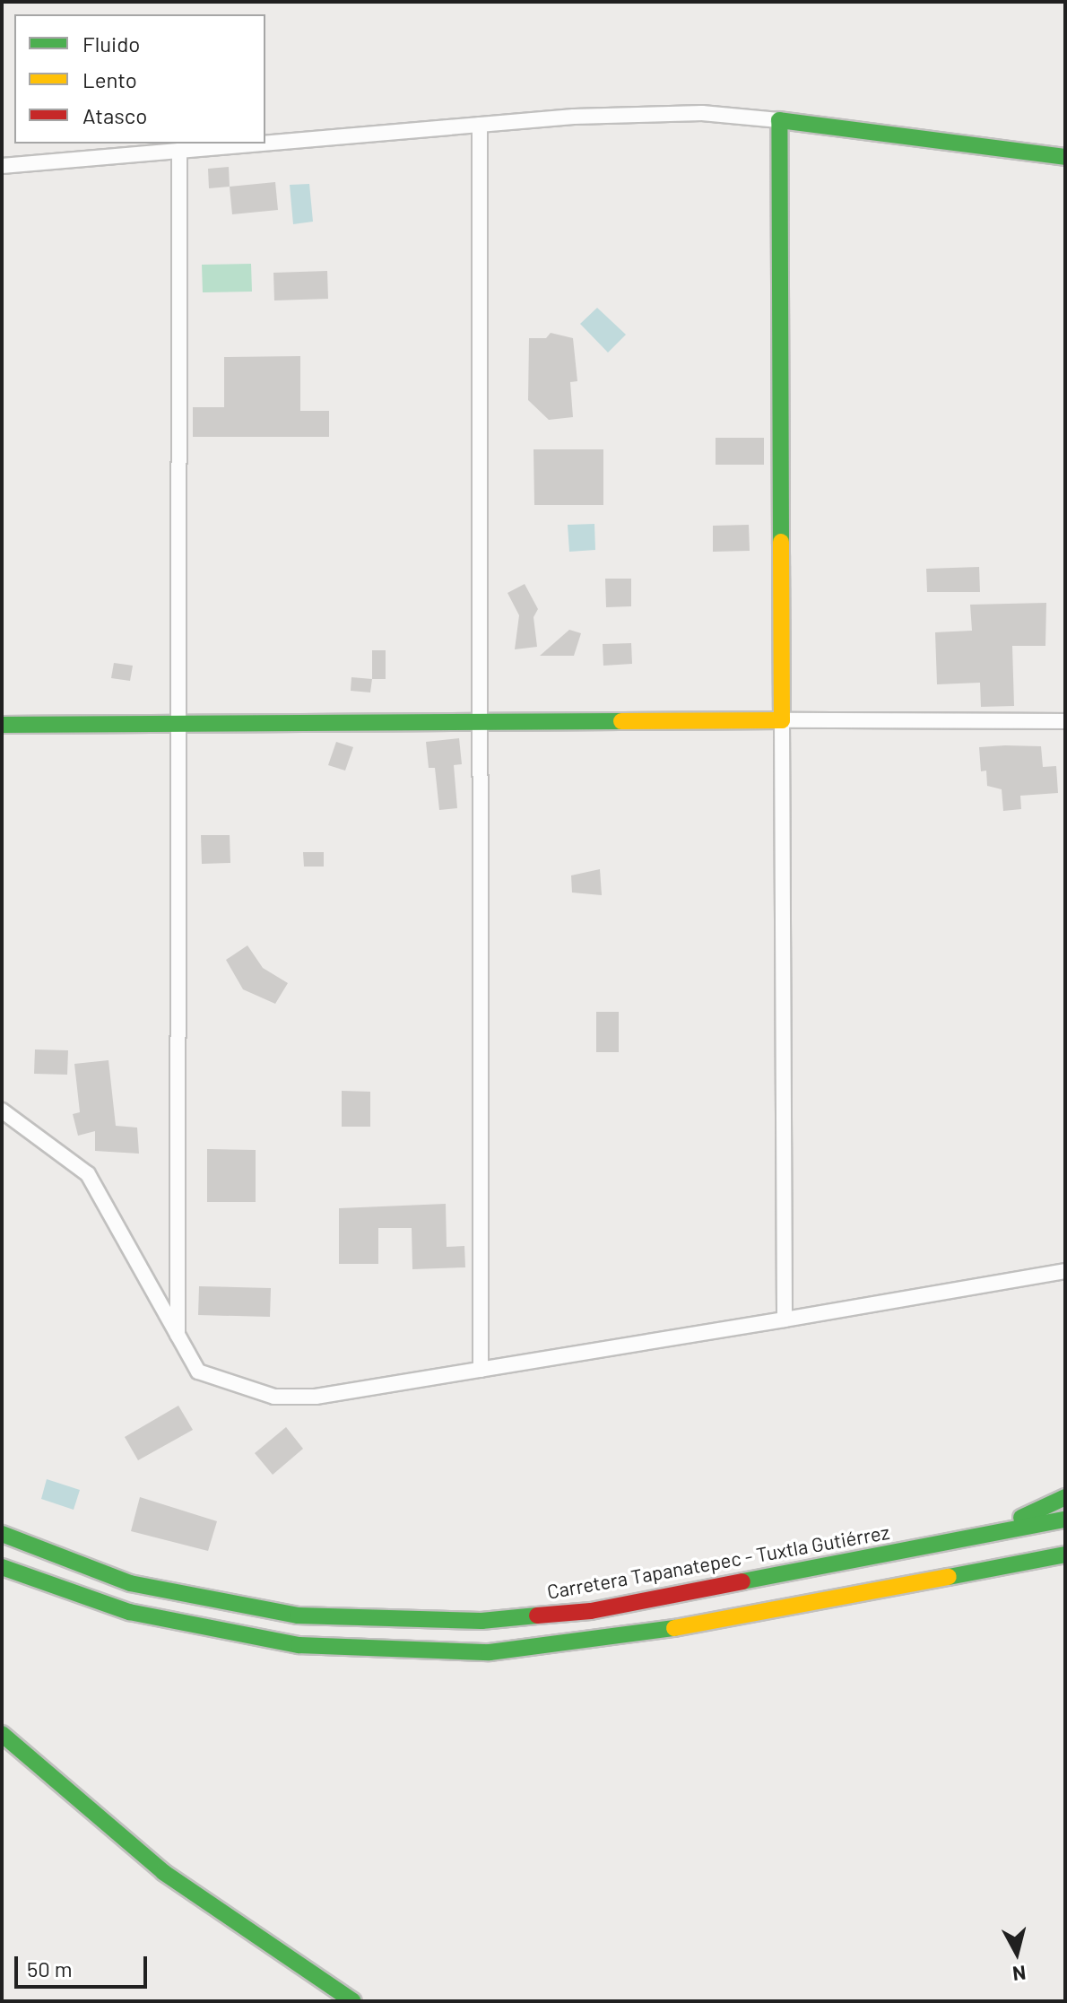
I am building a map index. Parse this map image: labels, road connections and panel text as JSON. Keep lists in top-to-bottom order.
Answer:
{
  "streets": {
    "main road": ["Carretera Tapanatepec - Tuxtla Gutiérrez"]
  },
  "legend": ["Fluido", "Lento", "Atasco"],
  "scale_bar": "50 m",
  "north": "bottom"
}
